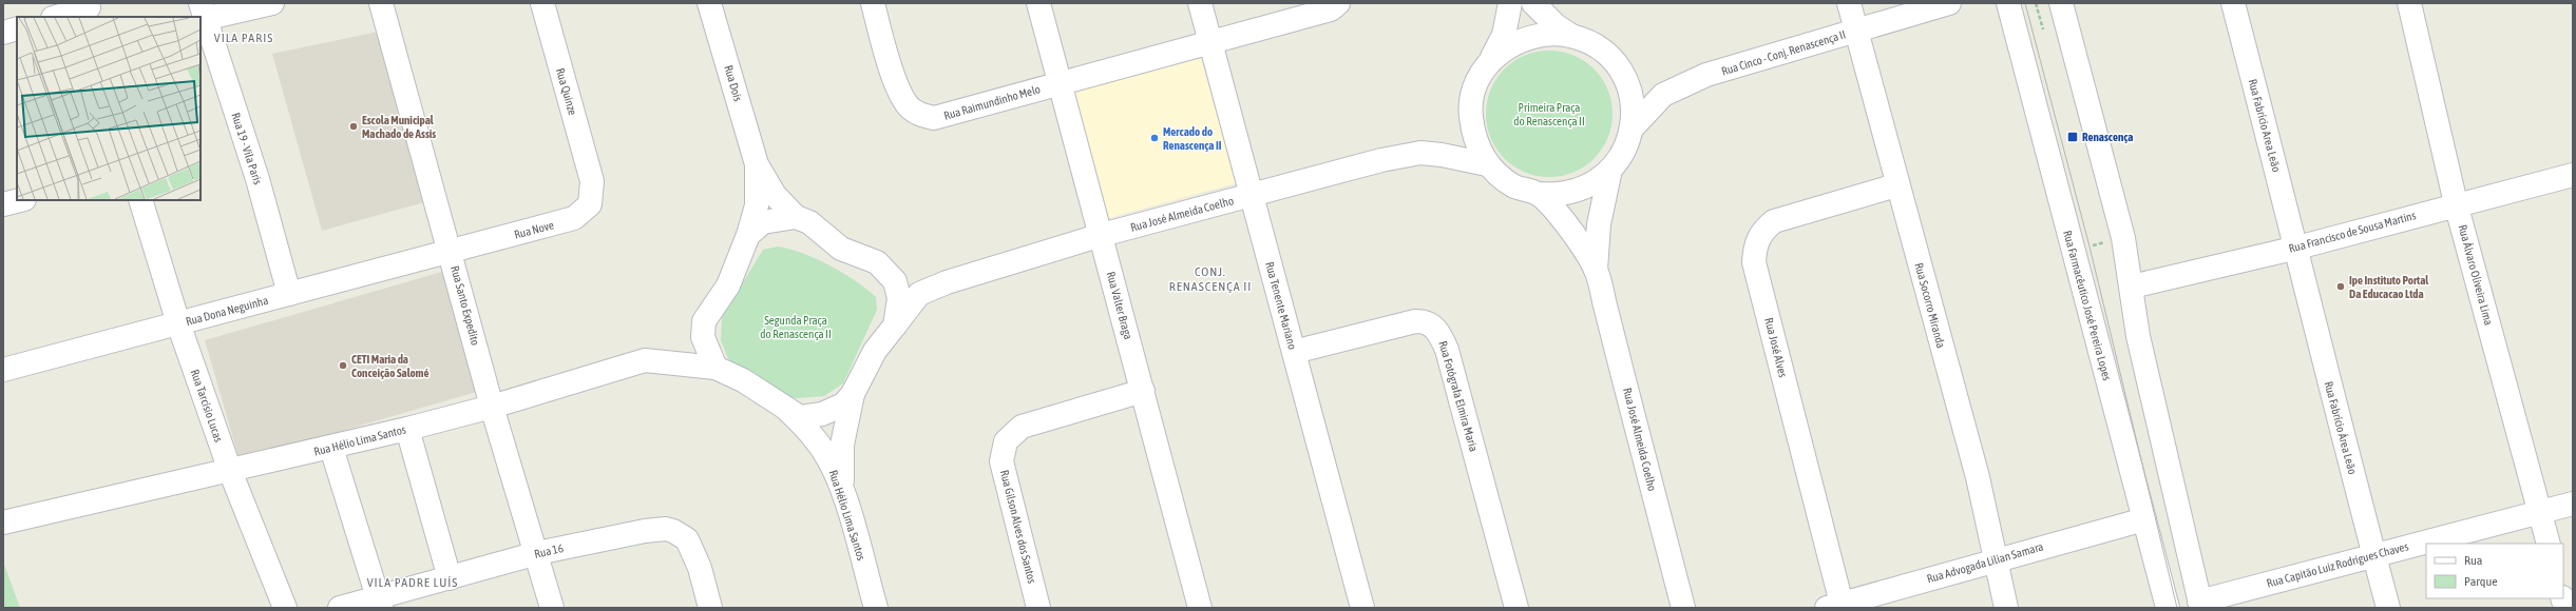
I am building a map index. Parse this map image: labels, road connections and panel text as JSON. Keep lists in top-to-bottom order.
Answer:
{
  "streets": {
    "street": [
      "Rua Cinco - Conj. Renascença II",
      "Rua Dois",
      "Rua Quinze",
      "Rua Raimundinho Melo",
      "Rua Fabrício Area Leão",
      "Rua 19 - Vila Paris",
      "Rua José Almeida Coelho",
      "Rua Nove",
      "Rua Francisco de Sousa Martins",
      "Rua Álvaro Oliveira Lima",
      "Rua Santo Expedito",
      "Rua Valter Braga",
      "Rua Tenente Mariano",
      "Rua Socorro Miranda",
      "Rua Farmacêutico José Pereira Lopes",
      "Rua Dona Neguinha",
      "Rua José Alves",
      "Rua Fotógrafa Elmira Maria",
      "Rua Tarcísio Lucas",
      "Rua Fabrício Área Leão",
      "Rua Hélio Lima Santos",
      "Rua Gilson Alves dos Santos",
      "Rua 16",
      "Rua Advogada Lilian Samara",
      "Rua Capitão Luiz Rodrigues Chaves"
    ]
  },
  "crossings": [
    ["Rua Cinco - Conj. Renascença II", "Rua Socorro Miranda"],
    ["Rua Quinze", "Rua Nove"],
    ["Rua Raimundinho Melo", "Rua Valter Braga"],
    ["Rua Raimundinho Melo", "Rua Tenente Mariano"],
    ["Rua Fabrício Area Leão", "Rua Francisco de Sousa Martins"],
    ["Rua Fabrício Area Leão", "Rua Fabrício Área Leão"],
    ["Rua 19 - Vila Paris", "Rua Dona Neguinha"],
    ["Rua José Almeida Coelho", "Rua Valter Braga"],
    ["Rua José Almeida Coelho", "Rua Tenente Mariano"],
    ["Rua Nove", "Rua Santo Expedito"],
    ["Rua Nove", "Rua Dona Neguinha"],
    ["Rua Francisco de Sousa Martins", "Rua Álvaro Oliveira Lima"],
    ["Rua Francisco de Sousa Martins", "Rua Fabrício Área Leão"],
    ["Rua Álvaro Oliveira Lima", "Rua Capitão Luiz Rodrigues Chaves"],
    ["Rua Santo Expedito", "Rua Dona Neguinha"],
    ["Rua Santo Expedito", "Rua Hélio Lima Santos"],
    ["Rua Santo Expedito", "Rua 16"],
    ["Rua Valter Braga", "Rua Gilson Alves dos Santos"],
    ["Rua Tenente Mariano", "Rua Fotógrafa Elmira Maria"],
    ["Rua Socorro Miranda", "Rua José Alves"],
    ["Rua Socorro Miranda", "Rua Advogada Lilian Samara"],
    ["Rua Farmacêutico José Pereira Lopes", "Rua Advogada Lilian Samara"],
    ["Rua Dona Neguinha", "Rua Tarcísio Lucas"],
    ["Rua José Alves", "Rua Advogada Lilian Samara"],
    ["Rua Tarcísio Lucas", "Rua Hélio Lima Santos"],
    ["Rua Fabrício Área Leão", "Rua Capitão Luiz Rodrigues Chaves"]
  ],
  "districts": ["VILA PARIS", "CONJ. RENASCENÇA II", "VILA PADRE LUÍS"],
  "parks": ["Primeira Praça do Renascença II", "Segunda Praça do Renascença II"],
  "places": {
    "other": [
      "Escola Municipal Machado de Assis",
      "Mercado do Renascença II",
      "Ipe Instituto Portal Da Educacao Ltda",
      "CETI Maria da Conceição Salomé"
    ],
    "transit": ["Renascença"]
  },
  "legend": ["Rua", "Parque"]
}
